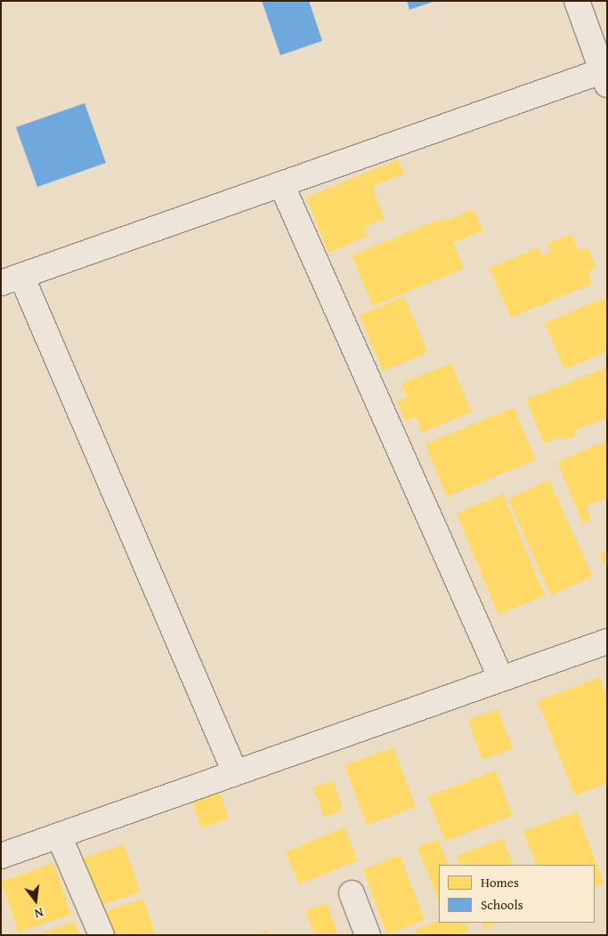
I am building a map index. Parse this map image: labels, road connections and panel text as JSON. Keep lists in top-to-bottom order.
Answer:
{
  "legend": ["Homes", "Schools"],
  "north": "bottom"
}
